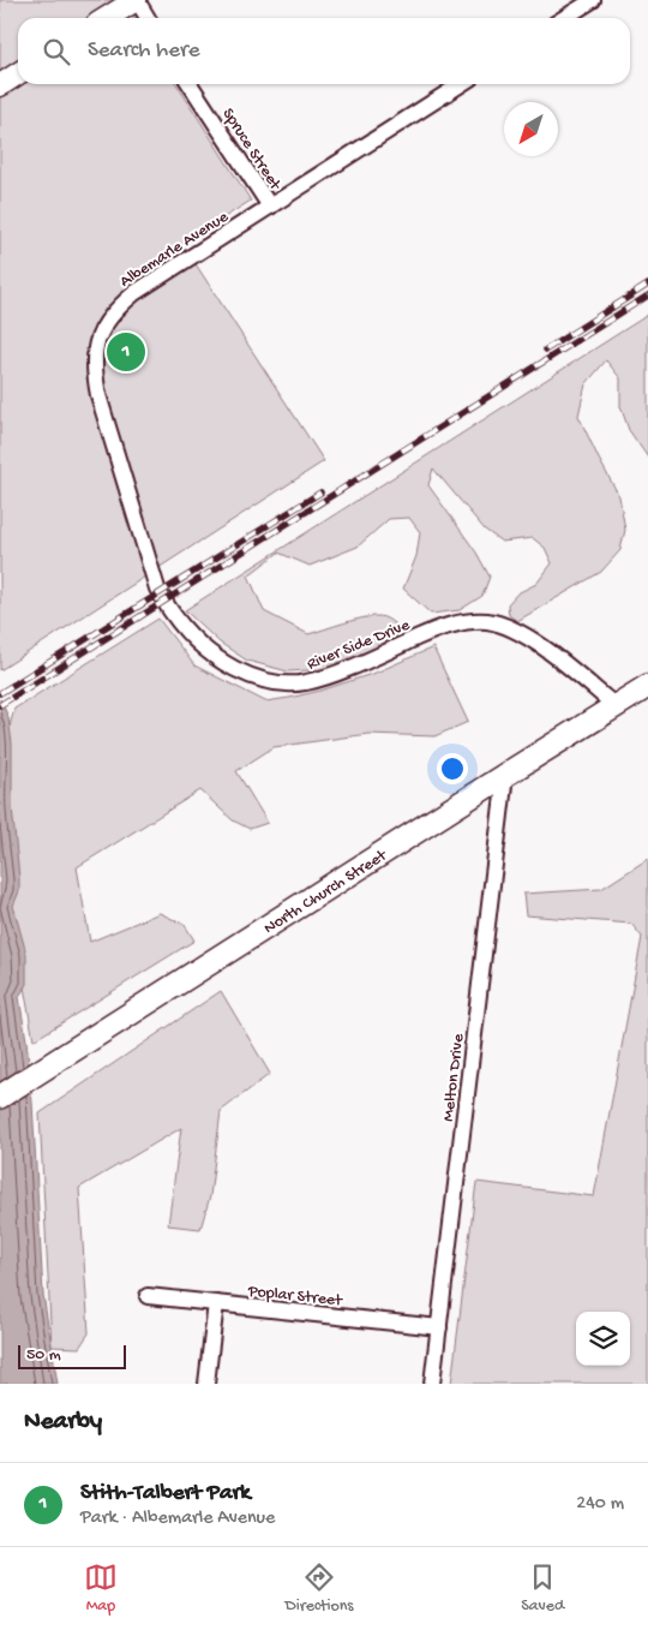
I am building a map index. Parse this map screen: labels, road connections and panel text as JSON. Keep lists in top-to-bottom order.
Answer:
{
  "streets": {
    "main road": ["North Church Street"],
    "street": [
      "Spruce Street",
      "Albemarle Avenue",
      "River Side Drive",
      "Melton Drive",
      "Poplar Street"
    ]
  },
  "crossings": [
    ["Spruce Street", "Albemarle Avenue"],
    ["Albemarle Avenue", "River Side Drive"],
    ["River Side Drive", "North Church Street"],
    ["North Church Street", "Melton Drive"],
    ["Melton Drive", "Poplar Street"]
  ],
  "scale_bar": "50 m",
  "north": "bottom left",
  "page": {
    "search": "Search here",
    "pins": "1",
    "scale": "50 m",
    "heading": "Nearby",
    "list": [
      {
        "mark": "1",
        "name": "Stith-Talbert Park",
        "note": "Park · Albemarle Avenue",
        "value": "240 m"
      }
    ],
    "nav": ["Map", "Directions", "Saved"]
  }
}
